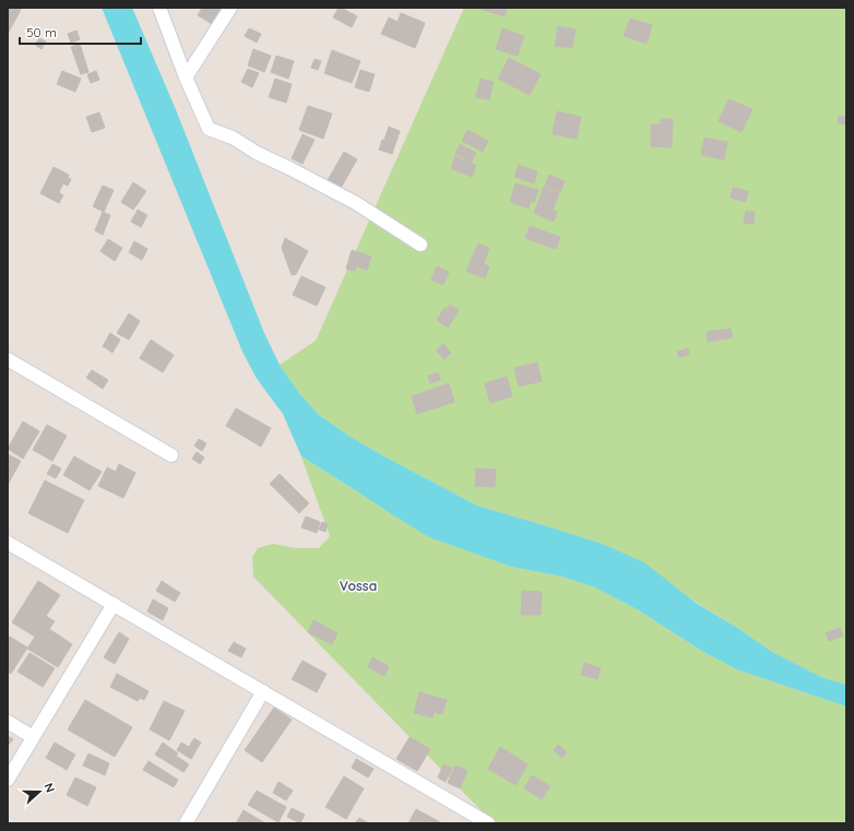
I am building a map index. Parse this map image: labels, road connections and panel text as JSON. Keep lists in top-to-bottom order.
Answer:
{
  "districts": ["Vossa"],
  "scale_bar": "50 m",
  "north": "right"
}
